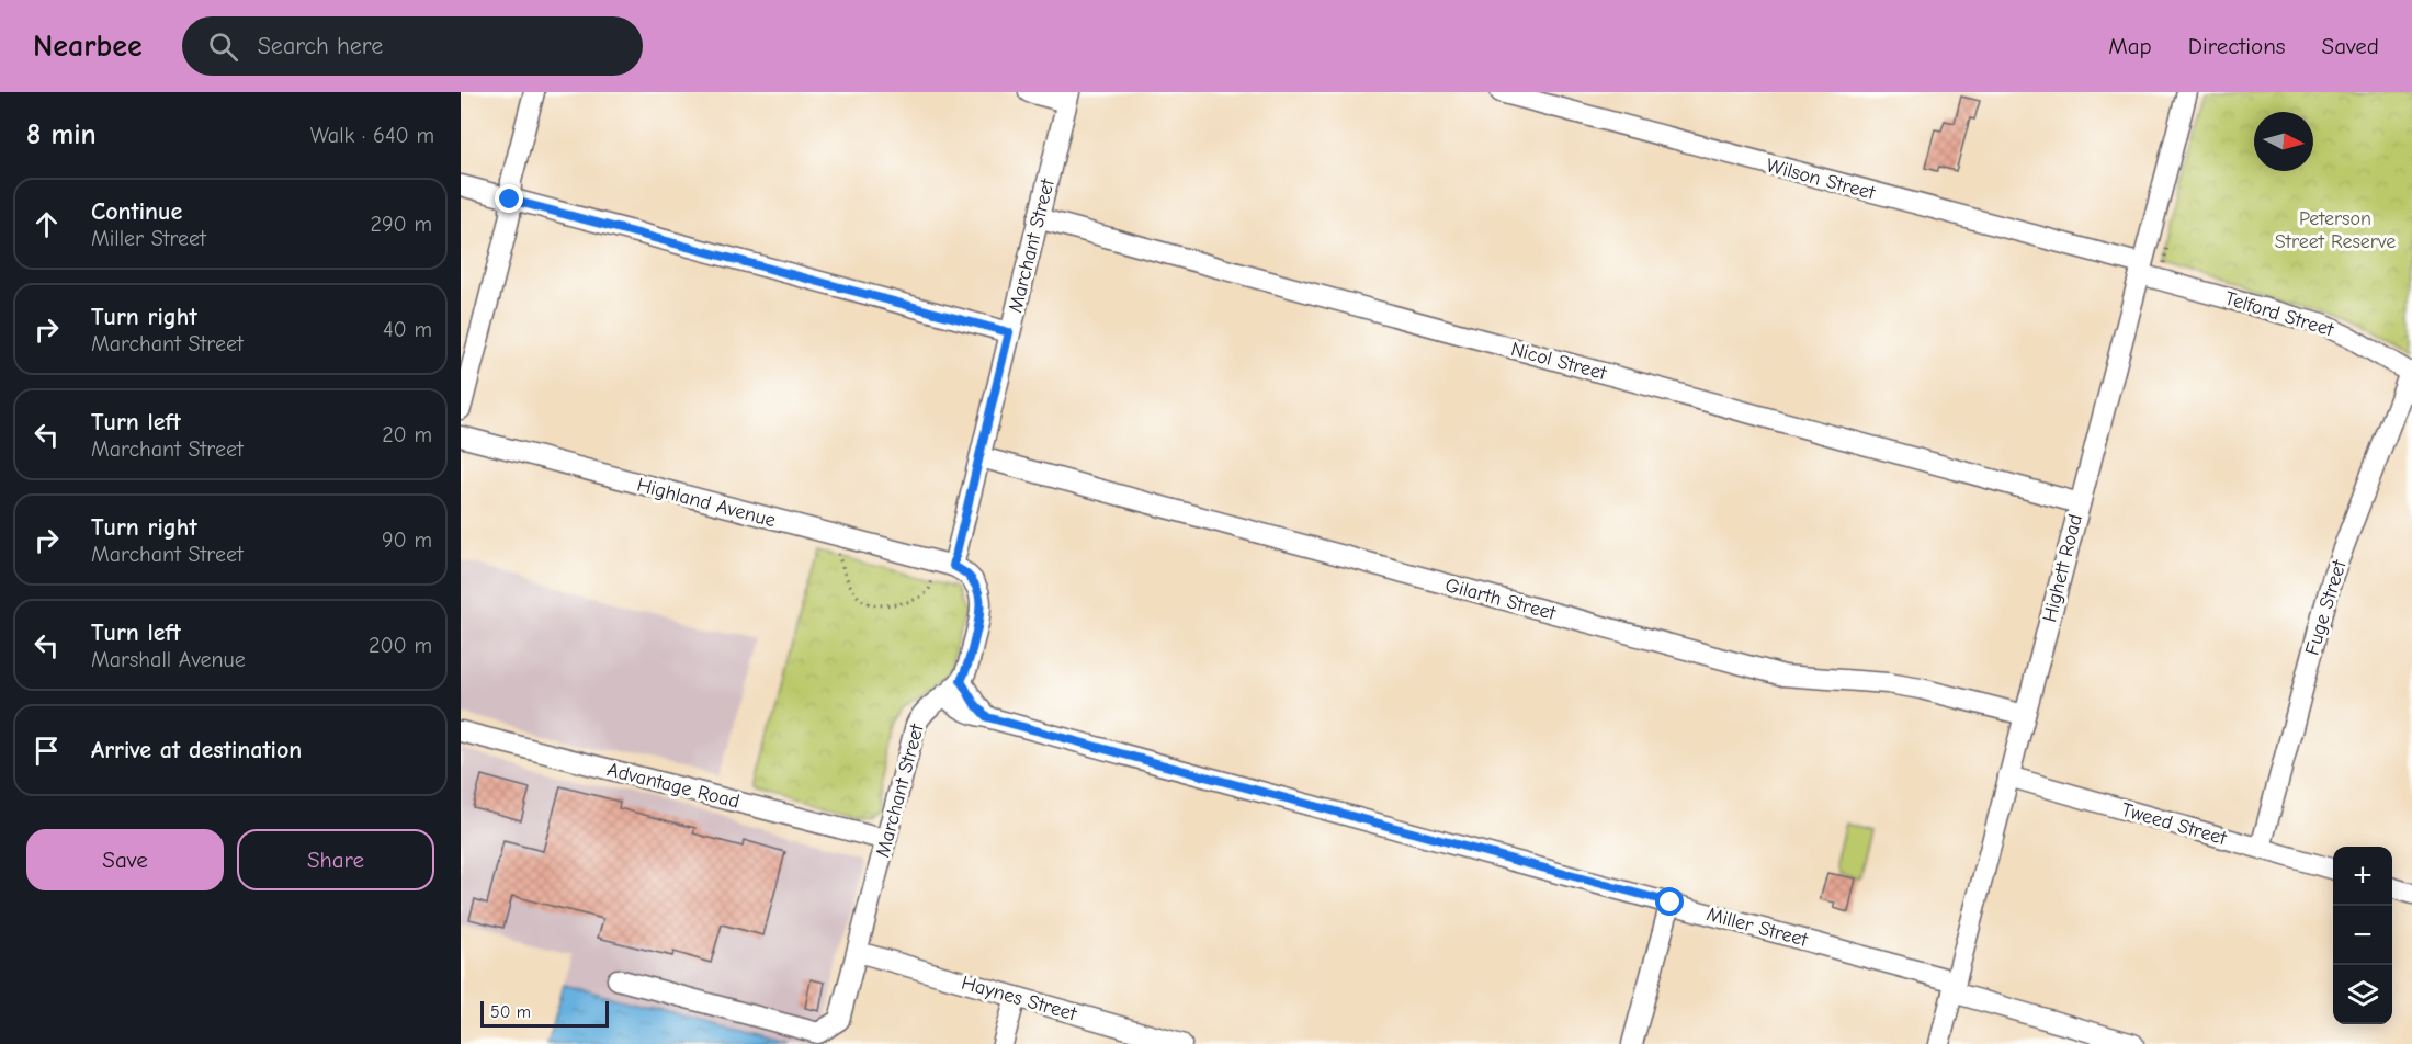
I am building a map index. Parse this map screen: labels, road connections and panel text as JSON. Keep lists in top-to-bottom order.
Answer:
{
  "streets": {
    "street": [
      "Wilson Street",
      "Marchant Street",
      "Telford Street",
      "Nicol Street",
      "Highland Avenue",
      "Highett Road",
      "Gilarth Street",
      "Fuge Street",
      "Advantage Road",
      "Tweed Street",
      "Miller Street",
      "Haynes Street"
    ]
  },
  "crossings": [
    ["Wilson Street", "Telford Street"],
    ["Wilson Street", "Highett Road"],
    ["Marchant Street", "Nicol Street"],
    ["Marchant Street", "Highland Avenue"],
    ["Marchant Street", "Gilarth Street"],
    ["Marchant Street", "Advantage Road"],
    ["Marchant Street", "Miller Street"],
    ["Marchant Street", "Haynes Street"],
    ["Telford Street", "Highett Road"],
    ["Telford Street", "Fuge Street"],
    ["Nicol Street", "Highett Road"],
    ["Highett Road", "Gilarth Street"],
    ["Highett Road", "Tweed Street"],
    ["Highett Road", "Miller Street"],
    ["Fuge Street", "Tweed Street"]
  ],
  "parks": ["Peterson Street Reserve"],
  "scale_bar": "50 m",
  "north": "right",
  "page": {
    "header": "Nearbee",
    "search": "Search here",
    "nav": ["Map", "Directions", "Saved"],
    "heading": ["8 min", "Walk · 640 m"],
    "list": [
      ["Continue", "Miller Street", "290 m"],
      ["Turn right", "Marchant Street", "40 m"],
      ["Turn left", "Marchant Street", "20 m"],
      ["Turn right", "Marchant Street", "90 m"],
      ["Turn left", "Marshall Avenue", "200 m"],
      "Arrive at destination"
    ],
    "buttons": ["Save", "Share"],
    "map_buttons": ["+", "−"],
    "scale": "50 m"
  }
}
